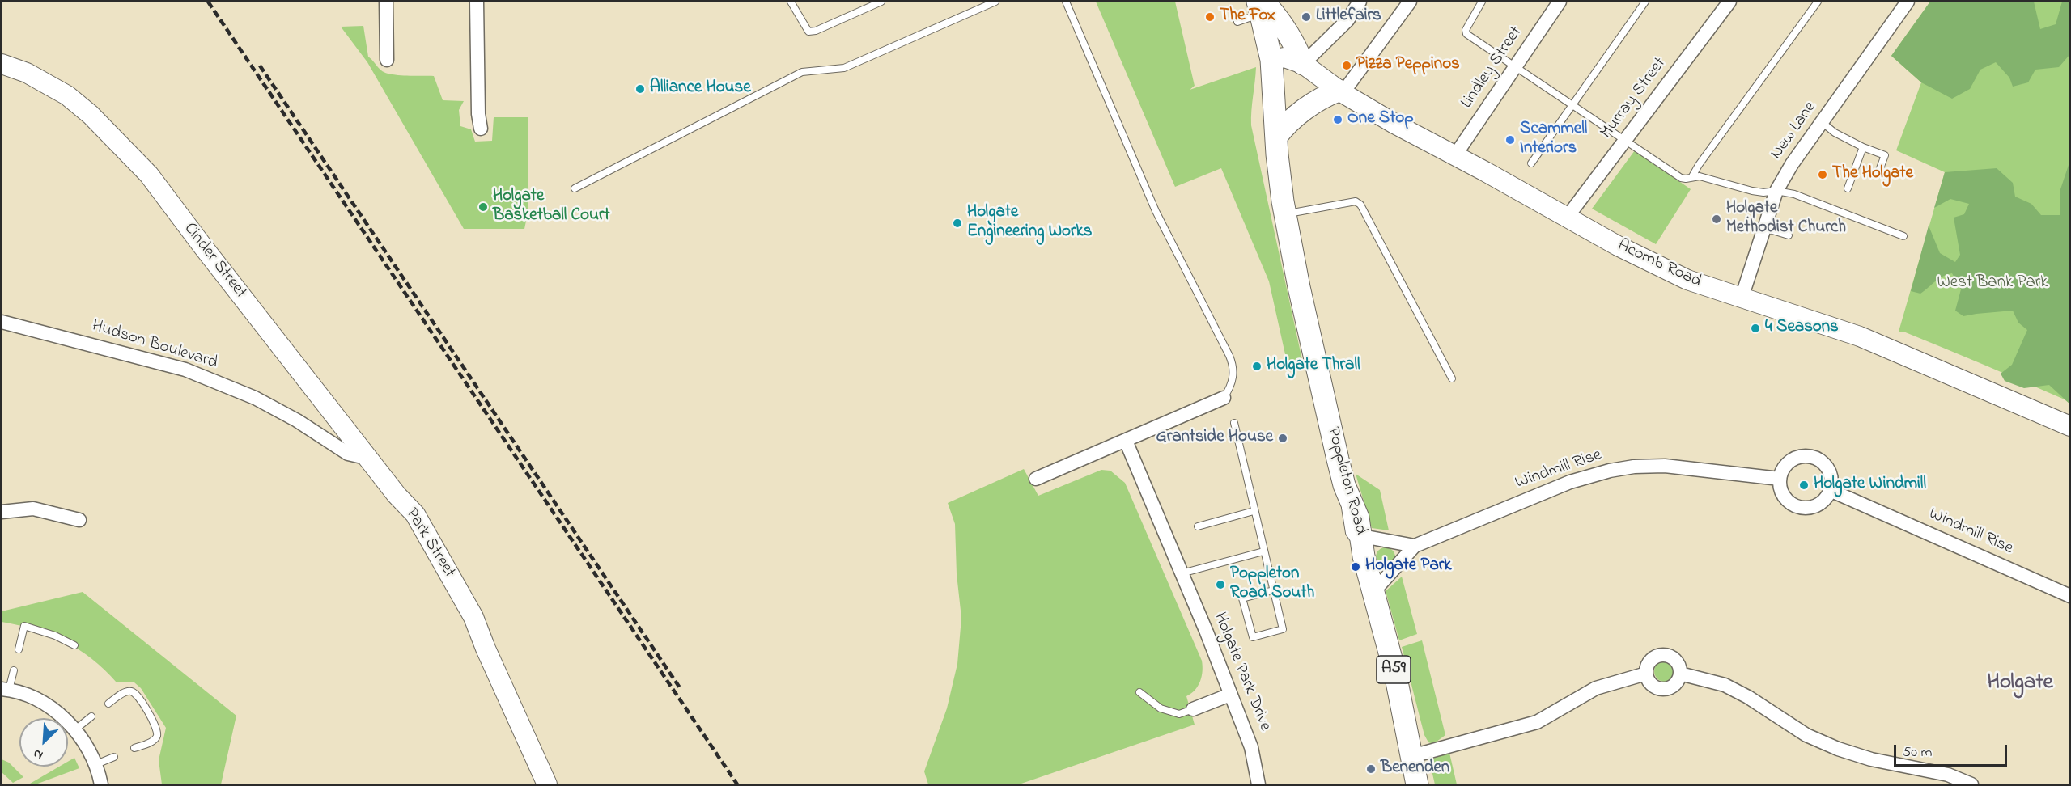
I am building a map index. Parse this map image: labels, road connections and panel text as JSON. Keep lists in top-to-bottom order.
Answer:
{
  "streets": {
    "main road": ["Poppleton Road", "A59"],
    "street": [
      "Lindley Street",
      "Murray Street",
      "New Lane",
      "Cinder Street",
      "Acomb Road",
      "Hudson Boulevard",
      "Windmill Rise",
      "Park Street",
      "Holgate Park Drive"
    ]
  },
  "crossings": [
    ["Lindley Street", "Acomb Road"],
    ["Murray Street", "Acomb Road"],
    ["New Lane", "Acomb Road"],
    ["Cinder Street", "Hudson Boulevard"],
    ["Cinder Street", "Park Street"],
    ["Acomb Road", "Poppleton Road"],
    ["Acomb Road", "A59"],
    ["Windmill Rise", "Poppleton Road"],
    ["Poppleton Road", "A59"]
  ],
  "districts": ["Holgate"],
  "parks": ["West Bank Park"],
  "places": [
    "The Fox",
    "Littlefairs",
    "Pizza Peppinos",
    "Alliance House",
    "One Stop",
    "Scammell Interiors",
    "The Holgate",
    "Holgate Basketball Court",
    "Holgate Methodist Church",
    "Holgate Engineering Works",
    "4 Seasons",
    "Holgate Thrall",
    "Grantside House",
    "Holgate Windmill",
    "Holgate Park",
    "Poppleton Road South",
    "Benenden"
  ],
  "scale_bar": "50 m",
  "north": "bottom left"
}
